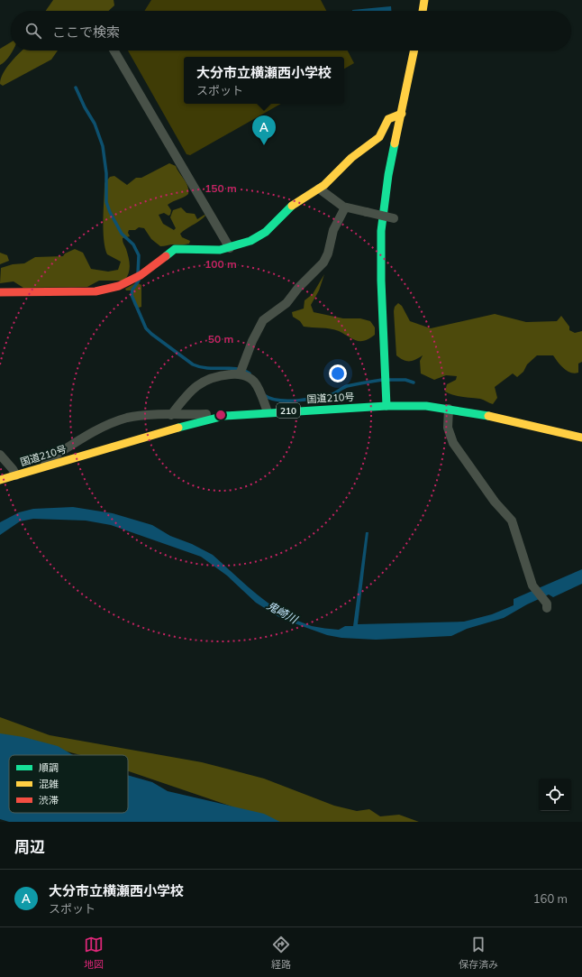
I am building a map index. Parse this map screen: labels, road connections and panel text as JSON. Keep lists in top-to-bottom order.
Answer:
{
  "streets": {
    "main road": ["国道210号", "210"]
  },
  "water": ["鬼崎川"],
  "legend": ["順調", "混雑", "渋滞"],
  "page": {
    "search": "ここで検索",
    "popup": ["大分市立横瀬西小学校", "スポット"],
    "pins": "A",
    "heading": "周辺",
    "list": [
      {
        "mark": "A",
        "name": "大分市立横瀬西小学校",
        "note": "スポット",
        "value": "160 m"
      }
    ],
    "nav": ["地図", "経路", "保存済み"]
  },
  "rings": ["150 m", "100 m", "50 m"]
}
